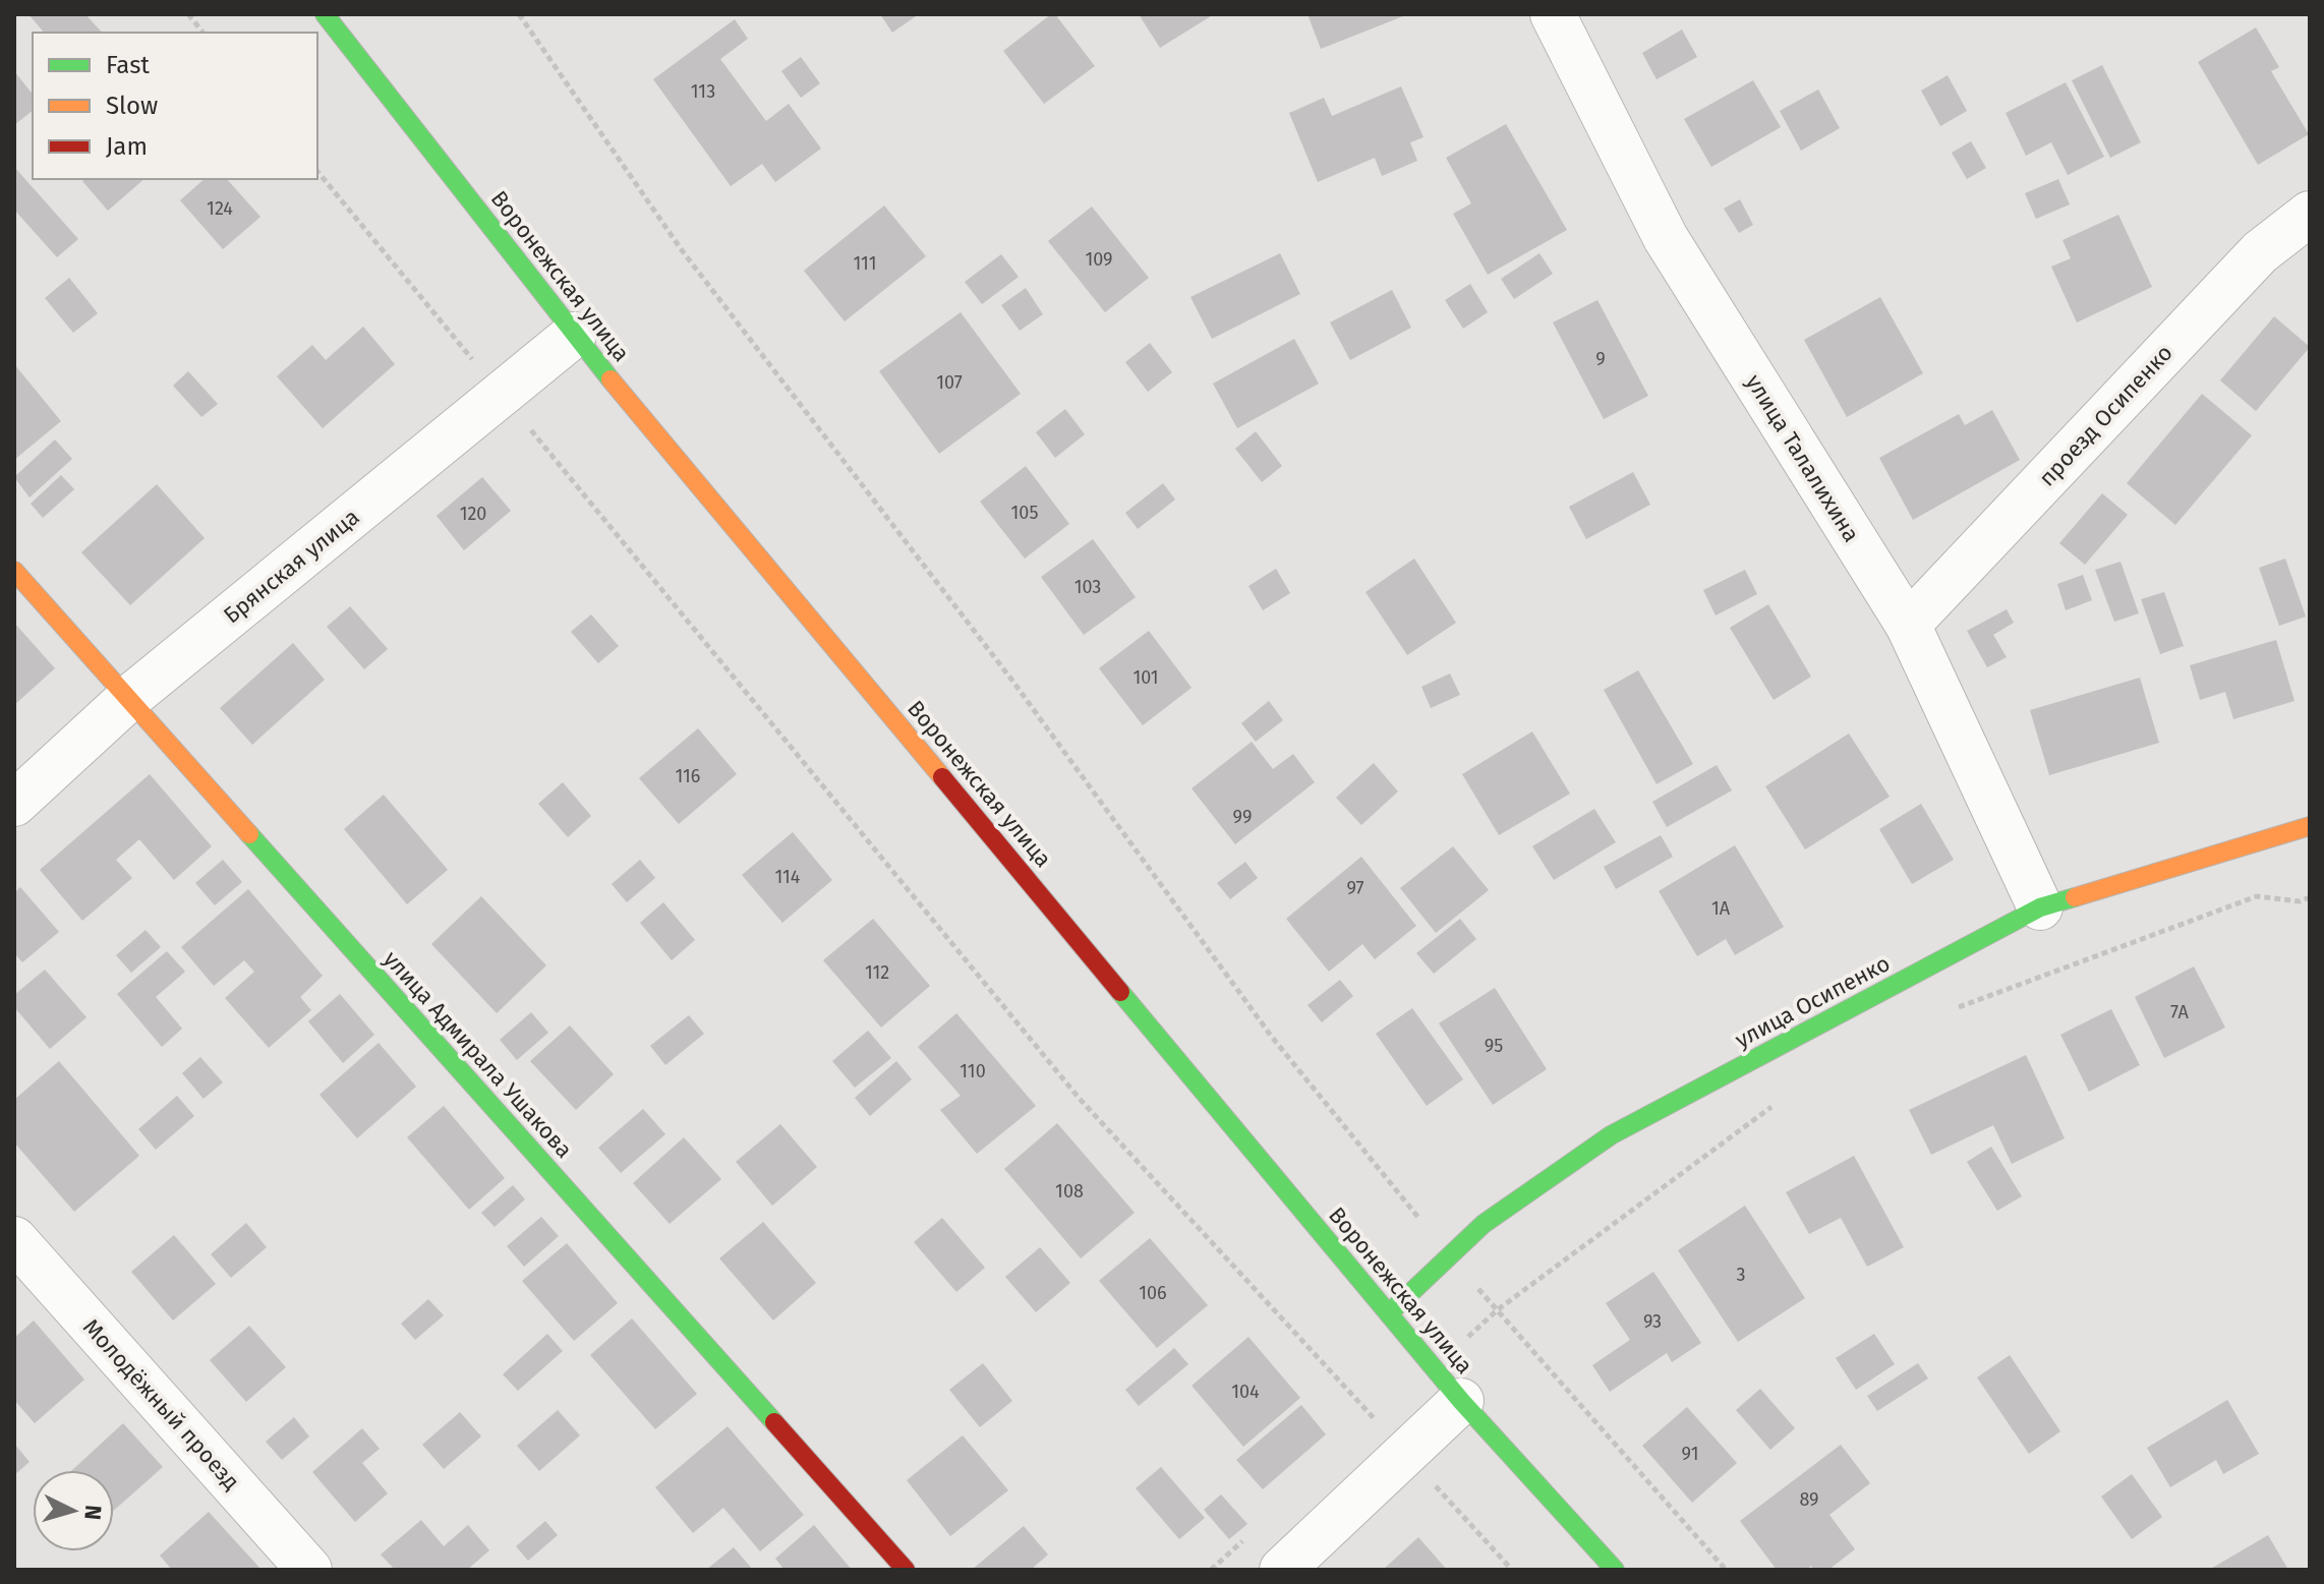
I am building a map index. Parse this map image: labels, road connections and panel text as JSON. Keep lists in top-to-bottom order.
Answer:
{
  "streets": {
    "street": [
      "Воронежская улица",
      "проезд Осипенко",
      "улица Талалихина",
      "Брянская улица",
      "улица Осипенко",
      "улица Адмирала Ушакова",
      "Молодёжный проезд"
    ]
  },
  "crossings": [
    ["Воронежская улица", "Брянская улица"],
    ["Воронежская улица", "улица Осипенко"],
    ["проезд Осипенко", "улица Талалихина"],
    ["улица Талалихина", "улица Осипенко"],
    ["Брянская улица", "улица Адмирала Ушакова"]
  ],
  "house_numbers": [
    "113",
    "124",
    "109",
    "111",
    "9",
    "107",
    "105",
    "120",
    "103",
    "101",
    "116",
    "99",
    "114",
    "97",
    "1А",
    "112",
    "7А",
    "95",
    "110",
    "108",
    "3",
    "106",
    "93",
    "104",
    "91",
    "89"
  ],
  "legend": ["Fast", "Slow", "Jam"],
  "north": "right"
}
